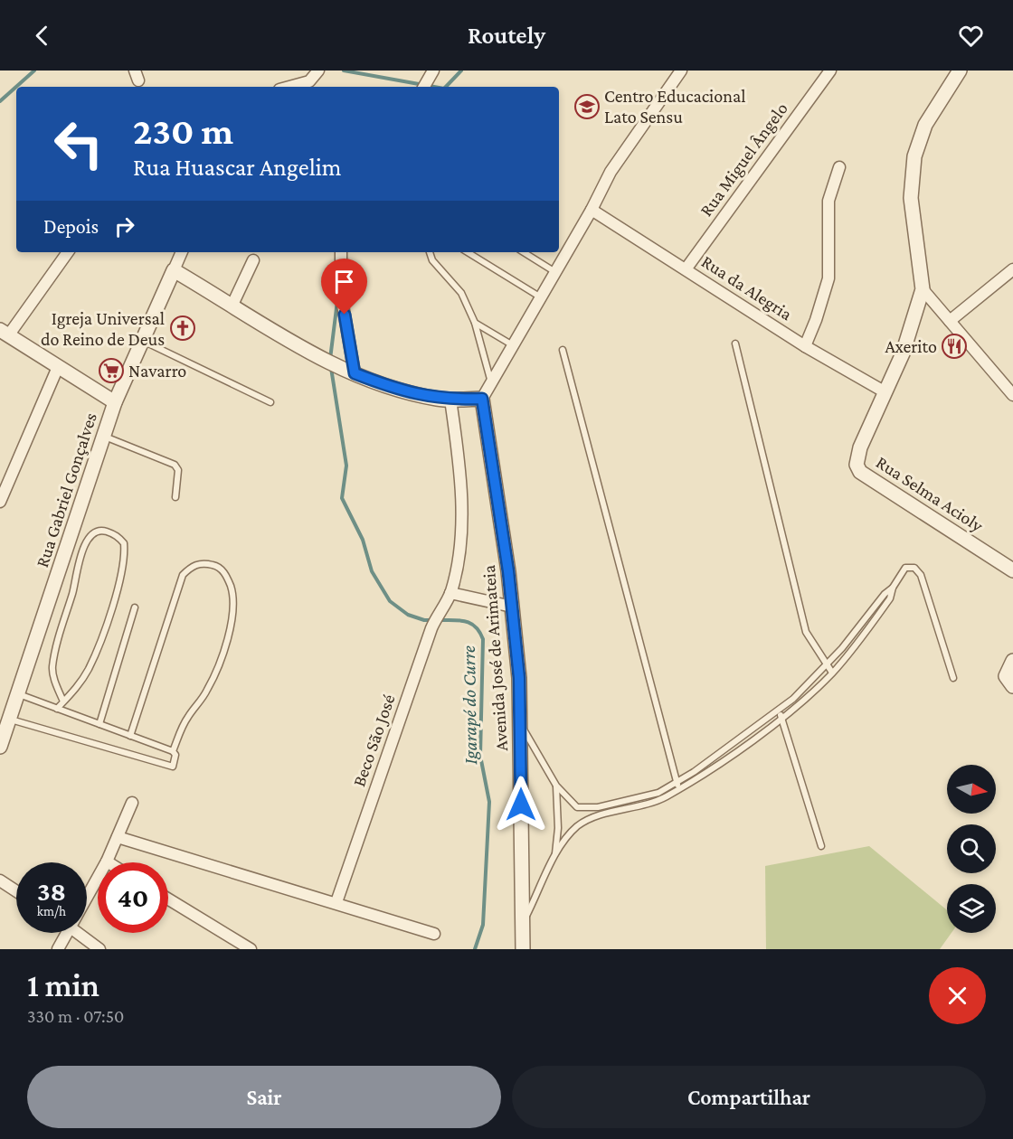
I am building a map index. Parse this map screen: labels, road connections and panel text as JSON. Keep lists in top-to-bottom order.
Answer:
{
  "streets": {
    "street": [
      "Rua Miguel Ângelo",
      "Rua da Alegria",
      "Rua Gabriel Gonçalves",
      "Rua Selma Acioly",
      "Avenida José de Arimateia",
      "Beco São José"
    ]
  },
  "crossings": [
    ["Rua Miguel Ângelo", "Rua da Alegria"],
    ["Rua da Alegria", "Rua Selma Acioly"]
  ],
  "water": ["Igarapé do Curre"],
  "places": {
    "school or university": ["Centro Educacional Lato Sensu"],
    "church": ["Igreja Universal do Reino de Deus"],
    "restaurant": ["Axerito"],
    "supermarket": ["Navarro"]
  },
  "north": "right",
  "page": {
    "header": "Routely",
    "turn": ["230 m", "Rua Huascar Angelim"],
    "then": "Depois",
    "speed": "38 km/h",
    "limit": "40",
    "heading": ["1 min", "330 m · 07:50"],
    "buttons": ["Sair", "Compartilhar"]
  }
}
